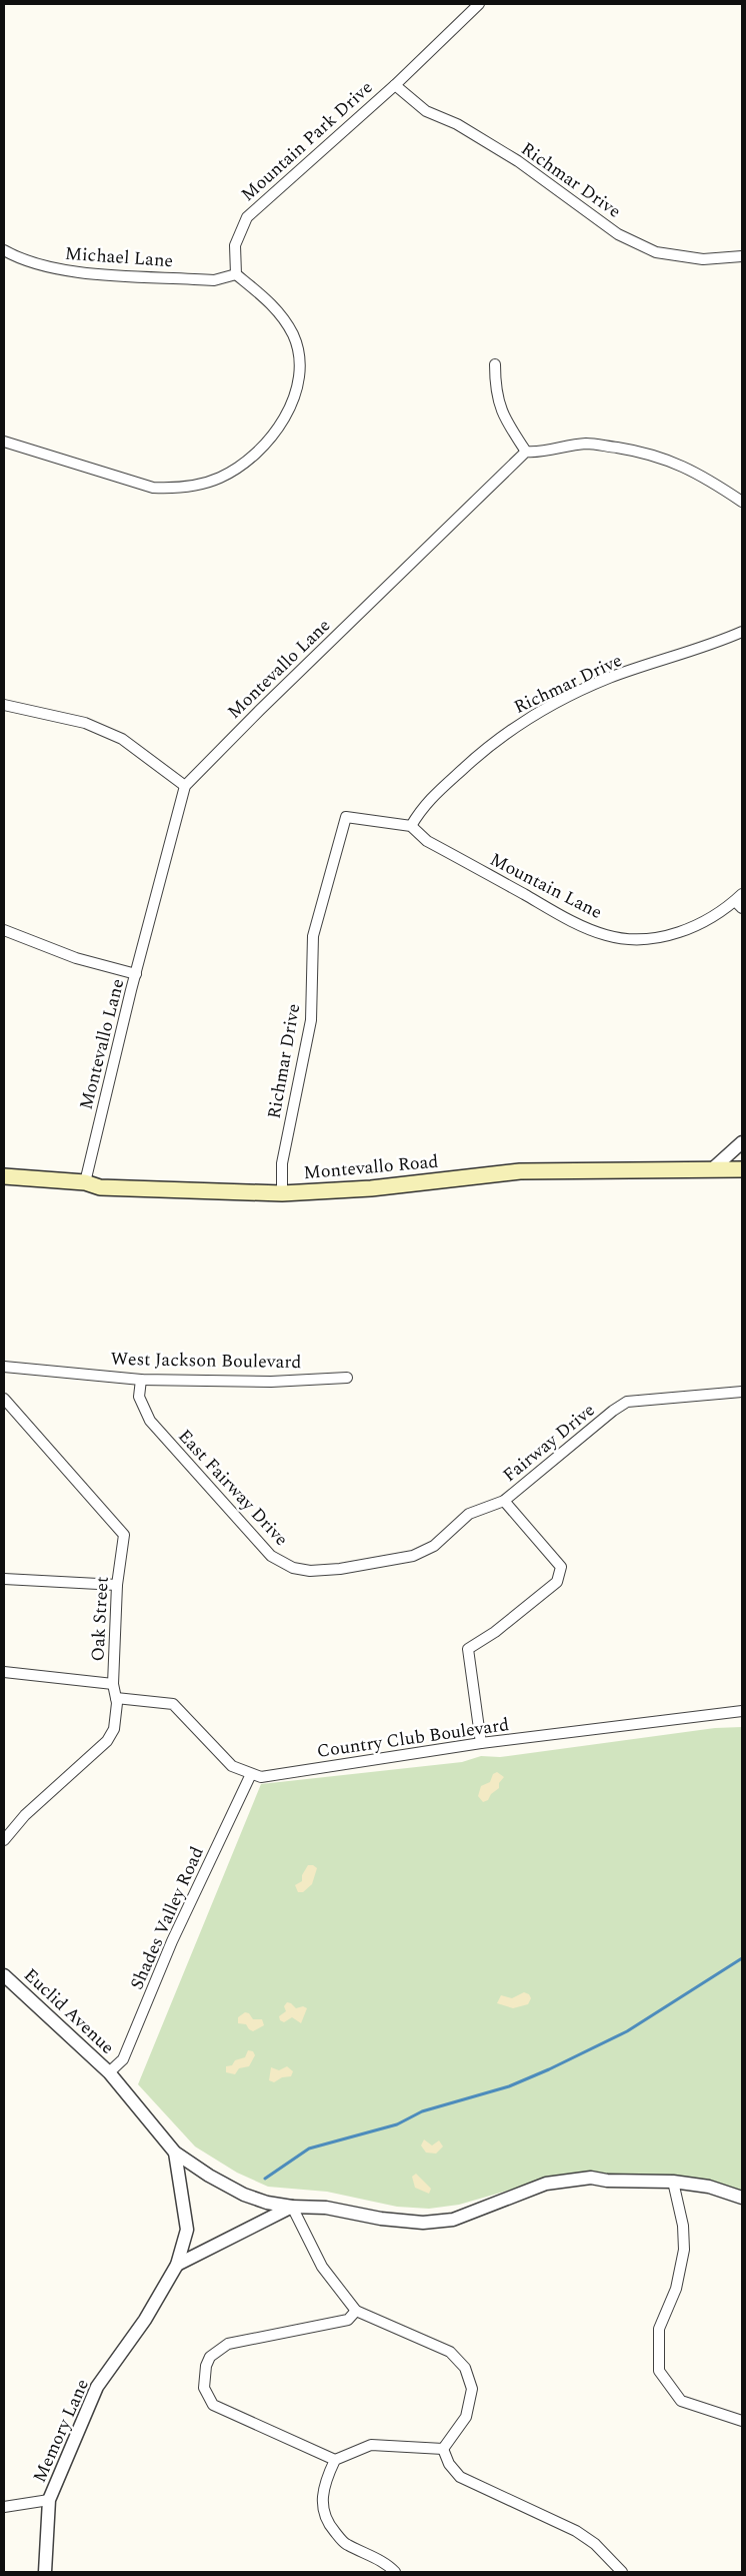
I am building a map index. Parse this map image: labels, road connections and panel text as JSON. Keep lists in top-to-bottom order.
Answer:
{
  "streets": {
    "main road": ["Montevallo Road"],
    "street": [
      "Mountain Park Drive",
      "Richmar Drive",
      "Michael Lane",
      "Montevallo Lane",
      "Mountain Lane",
      "West Jackson Boulevard",
      "Fairway Drive",
      "East Fairway Drive",
      "Oak Street",
      "Country Club Boulevard",
      "Shades Valley Road",
      "Euclid Avenue",
      "Memory Lane"
    ]
  },
  "crossings": [
    ["Mountain Park Drive", "Richmar Drive"],
    ["Mountain Park Drive", "Michael Lane"],
    ["Richmar Drive", "Mountain Lane"],
    ["Richmar Drive", "Montevallo Road"],
    ["Montevallo Lane", "Montevallo Road"],
    ["West Jackson Boulevard", "East Fairway Drive"],
    ["Fairway Drive", "East Fairway Drive"],
    ["Fairway Drive", "Country Club Boulevard"],
    ["Oak Street", "Country Club Boulevard"],
    ["Country Club Boulevard", "Shades Valley Road"],
    ["Shades Valley Road", "Euclid Avenue"],
    ["Euclid Avenue", "Memory Lane"]
  ]
}
